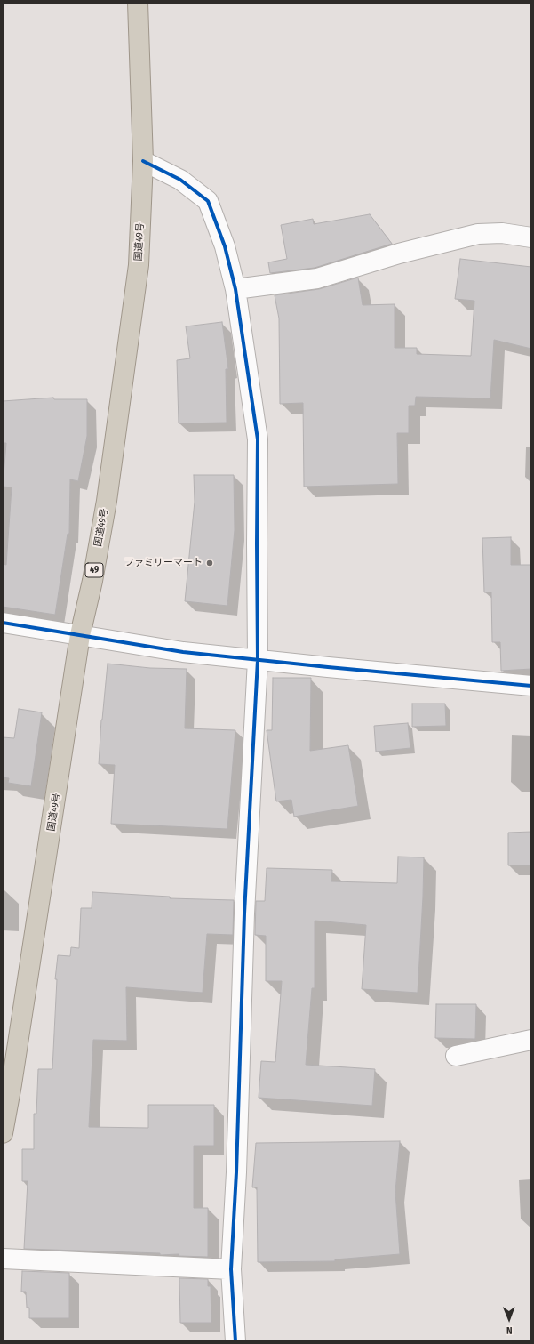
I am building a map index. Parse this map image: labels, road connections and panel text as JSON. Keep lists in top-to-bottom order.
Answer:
{
  "streets": {
    "highway": ["国道49号", "49"]
  },
  "places": ["ファミリーマート"],
  "north": "bottom"
}
